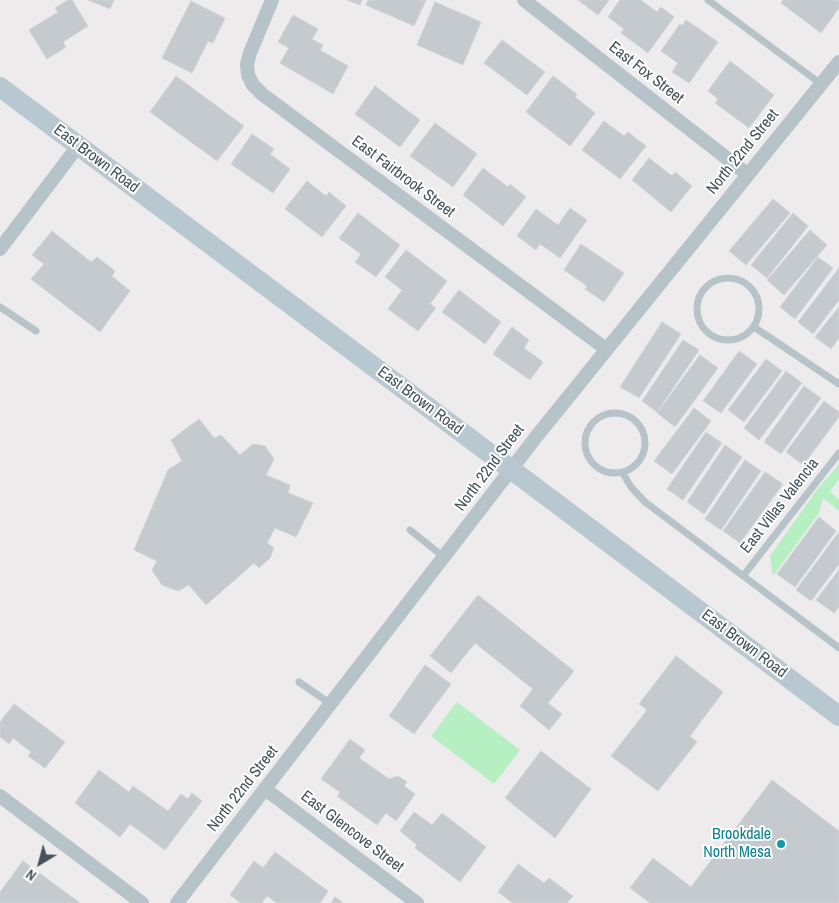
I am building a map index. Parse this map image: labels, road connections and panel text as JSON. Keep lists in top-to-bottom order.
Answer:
{
  "streets": {
    "main road": ["East Brown Road"],
    "street": [
      "East Fox Street",
      "North 22nd Street",
      "East Fairbrook Street",
      "East Glencove Street"
    ],
    "lane": ["East Villas Valencia"]
  },
  "crossings": [
    ["East Fox Street", "North 22nd Street"],
    ["North 22nd Street", "East Brown Road"],
    ["North 22nd Street", "East Fairbrook Street"],
    ["North 22nd Street", "East Glencove Street"]
  ],
  "places": ["Brookdale North Mesa"],
  "north": "bottom left"
}
